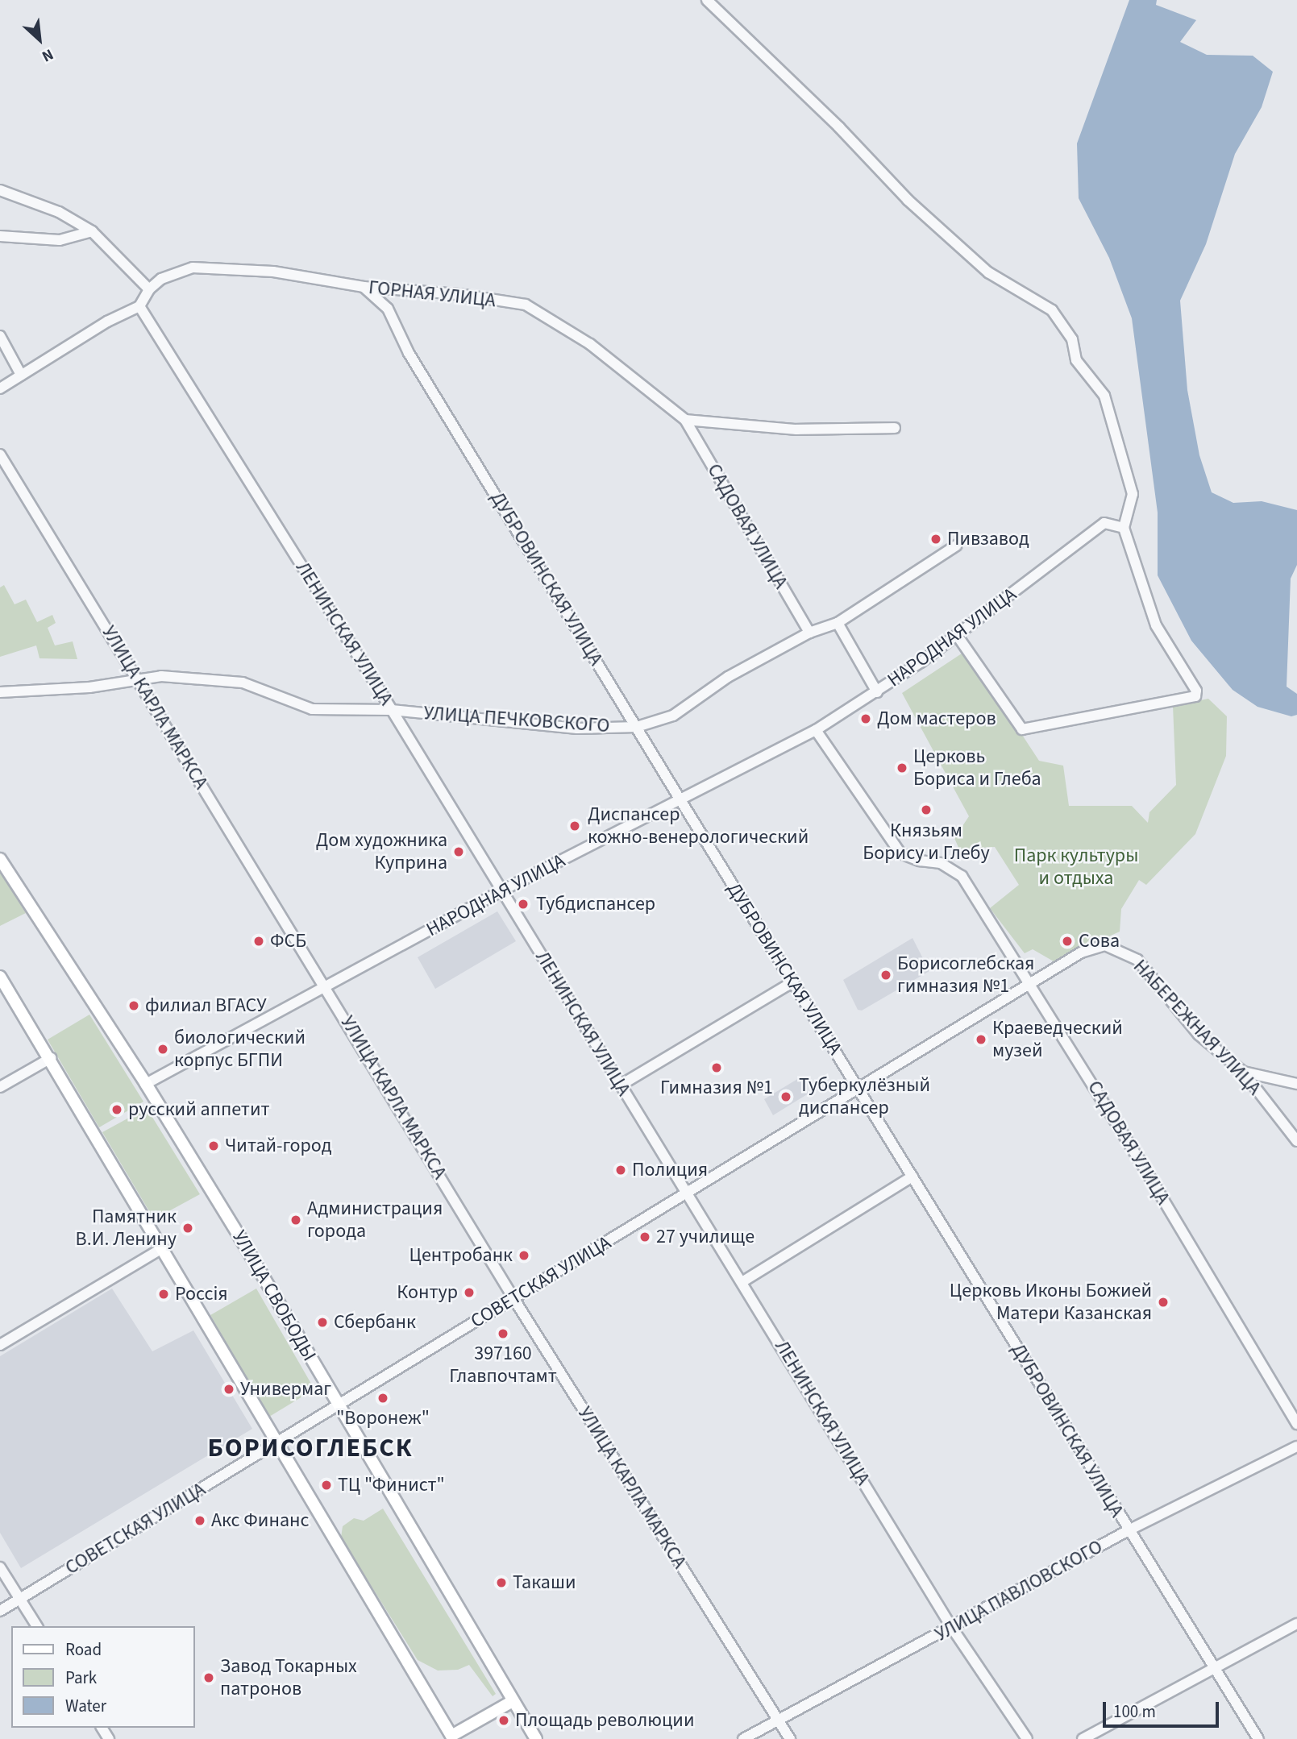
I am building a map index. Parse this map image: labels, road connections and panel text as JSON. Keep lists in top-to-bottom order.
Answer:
{
  "streets": {
    "main road": ["УЛИЦА СВОБОДЫ"],
    "street": [
      "ГОРНАЯ УЛИЦА",
      "САДОВАЯ УЛИЦА",
      "ДУБРОВИНСКАЯ УЛИЦА",
      "ЛЕНИНСКАЯ УЛИЦА",
      "НАРОДНАЯ УЛИЦА",
      "УЛИЦА КАРЛА МАРКСА",
      "УЛИЦА ПЕЧКОВСКОГО",
      "НАБЕРЕЖНАЯ УЛИЦА",
      "СОВЕТСКАЯ УЛИЦА",
      "УЛИЦА ПАВЛОВСКОГО"
    ]
  },
  "crossings": [
    ["ГОРНАЯ УЛИЦА", "САДОВАЯ УЛИЦА"],
    ["ГОРНАЯ УЛИЦА", "ДУБРОВИНСКАЯ УЛИЦА"],
    ["ГОРНАЯ УЛИЦА", "ЛЕНИНСКАЯ УЛИЦА"],
    ["САДОВАЯ УЛИЦА", "НАРОДНАЯ УЛИЦА"],
    ["САДОВАЯ УЛИЦА", "УЛИЦА ПЕЧКОВСКОГО"],
    ["САДОВАЯ УЛИЦА", "СОВЕТСКАЯ УЛИЦА"],
    ["ДУБРОВИНСКАЯ УЛИЦА", "НАРОДНАЯ УЛИЦА"],
    ["ДУБРОВИНСКАЯ УЛИЦА", "УЛИЦА ПЕЧКОВСКОГО"],
    ["ДУБРОВИНСКАЯ УЛИЦА", "СОВЕТСКАЯ УЛИЦА"],
    ["ДУБРОВИНСКАЯ УЛИЦА", "УЛИЦА ПАВЛОВСКОГО"],
    ["ЛЕНИНСКАЯ УЛИЦА", "НАРОДНАЯ УЛИЦА"],
    ["ЛЕНИНСКАЯ УЛИЦА", "УЛИЦА ПЕЧКОВСКОГО"],
    ["ЛЕНИНСКАЯ УЛИЦА", "СОВЕТСКАЯ УЛИЦА"],
    ["ЛЕНИНСКАЯ УЛИЦА", "УЛИЦА ПАВЛОВСКОГО"],
    ["НАРОДНАЯ УЛИЦА", "УЛИЦА КАРЛА МАРКСА"],
    ["НАРОДНАЯ УЛИЦА", "УЛИЦА СВОБОДЫ"],
    ["УЛИЦА КАРЛА МАРКСА", "УЛИЦА ПЕЧКОВСКОГО"],
    ["УЛИЦА КАРЛА МАРКСА", "СОВЕТСКАЯ УЛИЦА"],
    ["УЛИЦА КАРЛА МАРКСА", "УЛИЦА ПАВЛОВСКОГО"],
    ["НАБЕРЕЖНАЯ УЛИЦА", "СОВЕТСКАЯ УЛИЦА"],
    ["СОВЕТСКАЯ УЛИЦА", "УЛИЦА СВОБОДЫ"]
  ],
  "districts": ["БОРИСОГЛЕБСК"],
  "parks": ["Парк культуры и отдыха"],
  "places": [
    "Пивзавод",
    "Дом мастеров",
    "Церковь Бориса и Глеба",
    "Князьям Борису и Глебу",
    "Диспансер кожно-венерологический",
    "Дом художника Куприна",
    "Тубдиспансер",
    "ФСБ",
    "Сова",
    "Борисоглебская гимназия №1",
    "филиал ВГАСУ",
    "Краеведческий музей",
    "биологический корпус БГПИ",
    "Гимназия №1",
    "Туберкулёзный диспансер",
    "русский аппетит",
    "Читай-город",
    "Полиция",
    "Администрация города",
    "Памятник В.И. Ленину",
    "27 училище",
    "Центробанк",
    "Контур",
    "Россiя",
    "Церковь Иконы Божией Матери Казанская",
    "Сбербанк",
    "397160 Главпочтамт",
    "Универмаг",
    "\"Воронеж\"",
    "ТЦ \"Финист\"",
    "Акс Финанс",
    "Такаши",
    "Завод Токарных патронов",
    "Площадь революции"
  ],
  "legend": ["Road", "Park", "Water"],
  "scale_bar": "100 m",
  "north": "bottom right"
}
